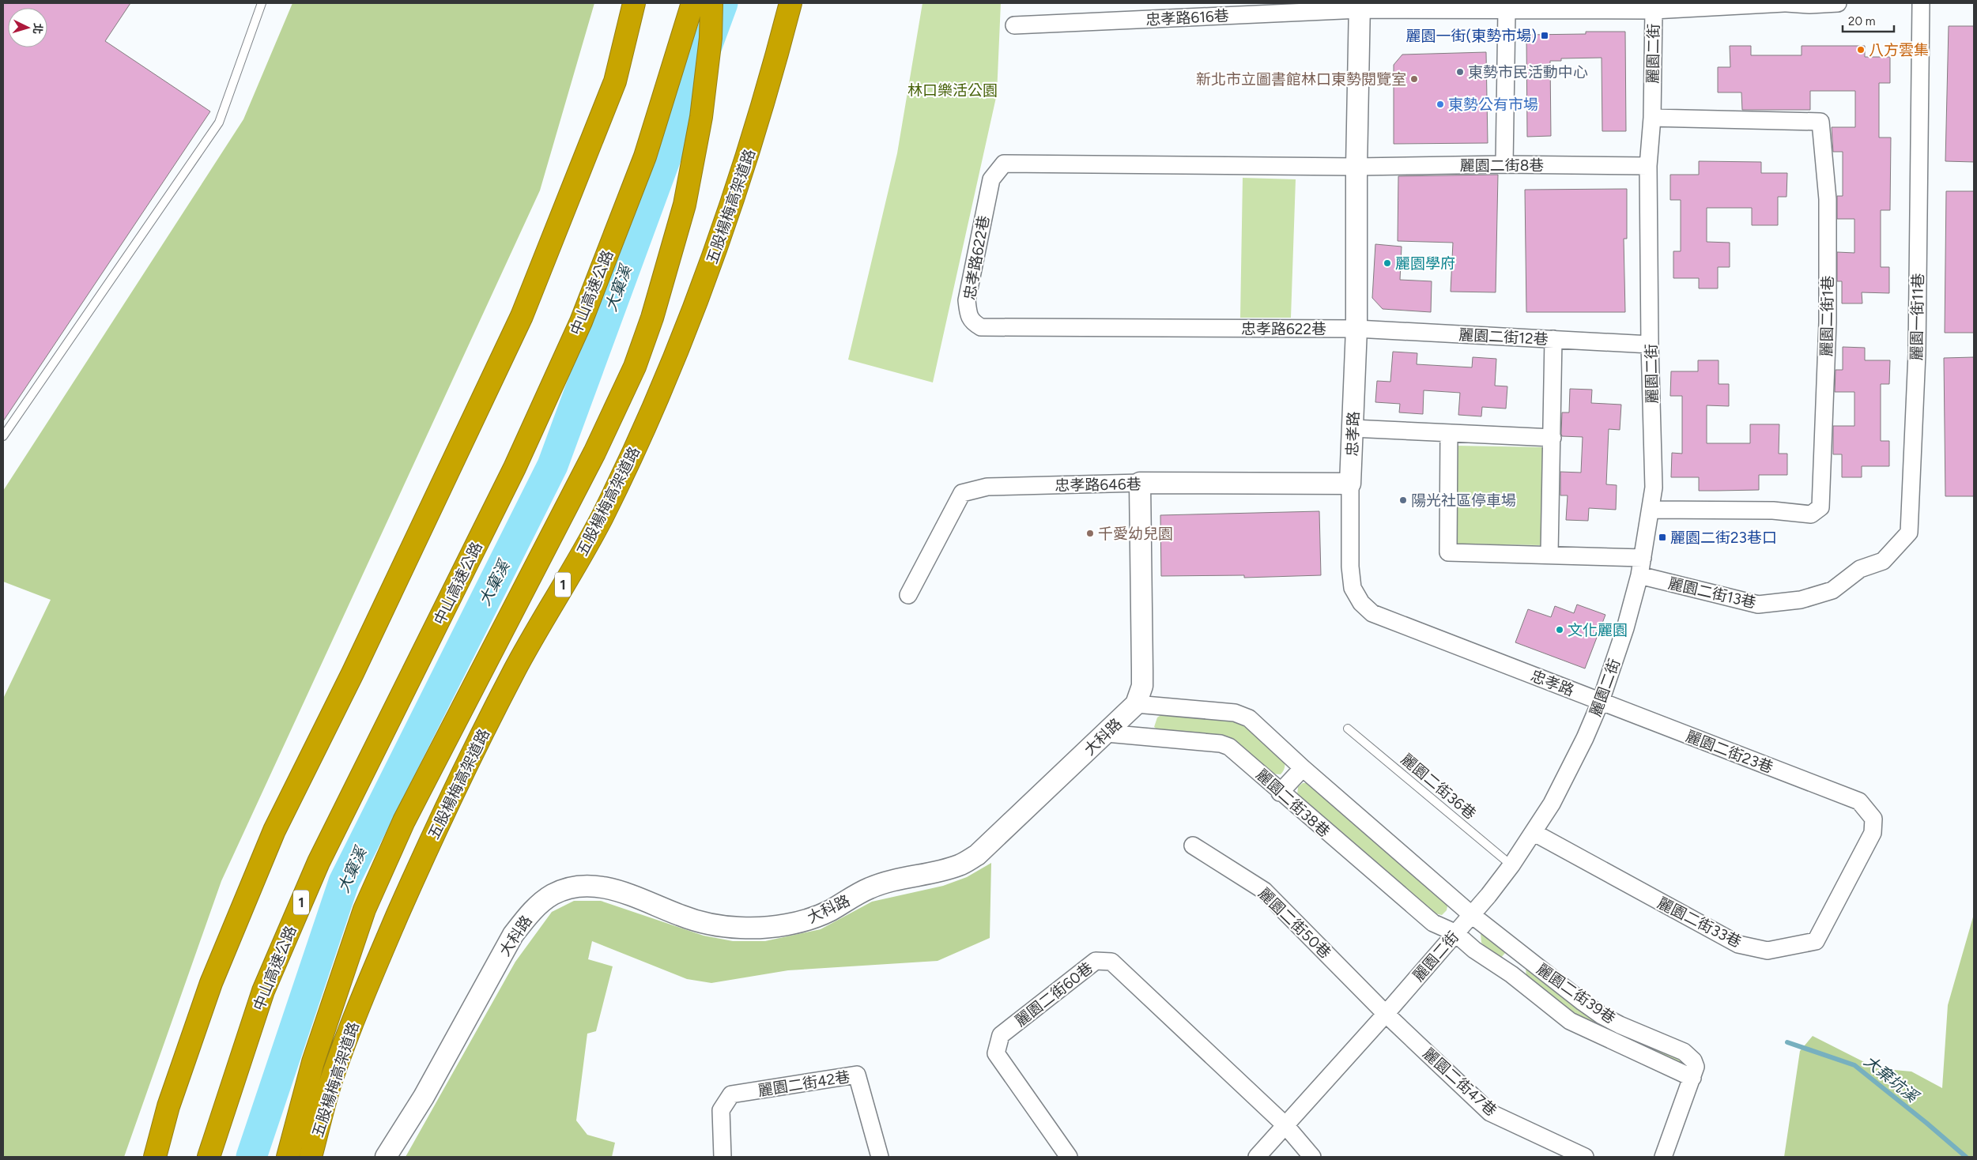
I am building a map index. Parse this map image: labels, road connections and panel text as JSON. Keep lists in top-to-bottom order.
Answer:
{
  "streets": {
    "highway": ["五股楊梅高架道路", "中山高速公路", "1"],
    "street": [
      "忠孝路616巷",
      "麗園二街",
      "麗園二街8巷",
      "忠孝路622巷",
      "麗園二街1巷",
      "麗園一街11巷",
      "麗園二街12巷",
      "忠孝路",
      "忠孝路646巷",
      "麗園二街13巷",
      "大科路",
      "麗園二街23巷",
      "麗園二街38巷",
      "麗園二街33巷",
      "麗園二街50巷",
      "麗園二街39巷",
      "麗園二街60巷",
      "麗園二街47巷",
      "麗園二街42巷"
    ],
    "lane": ["麗園二街36巷"]
  },
  "crossings": [
    ["忠孝路616巷", "麗園二街"],
    ["忠孝路616巷", "忠孝路"],
    ["麗園二街", "麗園二街8巷"],
    ["麗園二街", "麗園二街1巷"],
    ["麗園二街", "麗園二街12巷"],
    ["麗園二街", "忠孝路"],
    ["麗園二街", "麗園二街13巷"],
    ["麗園二街", "麗園二街23巷"],
    ["麗園二街", "麗園二街36巷"],
    ["麗園二街", "麗園二街38巷"],
    ["麗園二街", "麗園二街33巷"],
    ["麗園二街", "麗園二街50巷"],
    ["麗園二街", "麗園二街39巷"],
    ["麗園二街", "麗園二街60巷"],
    ["麗園二街", "麗園二街47巷"],
    ["麗園二街8巷", "忠孝路622巷"],
    ["麗園二街8巷", "忠孝路"],
    ["忠孝路622巷", "麗園二街12巷"],
    ["忠孝路622巷", "忠孝路"],
    ["麗園一街11巷", "麗園二街13巷"],
    ["麗園二街12巷", "忠孝路"],
    ["忠孝路", "忠孝路646巷"],
    ["忠孝路", "麗園二街23巷"],
    ["忠孝路646巷", "大科路"],
    ["大科路", "麗園二街38巷"],
    ["麗園二街23巷", "麗園二街33巷"],
    ["麗園二街38巷", "麗園二街39巷"],
    ["麗園二街50巷", "麗園二街47巷"]
  ],
  "water": ["大窠溪", "大棄坑溪"],
  "parks": ["林口樂活公園"],
  "places": {
    "transit": ["麗園一街(東勢市場)", "麗園二街23巷口"],
    "other": [
      "八方雲集",
      "東勢市民活動中心",
      "新北市立圖書館林口東勢閱覽室",
      "東勢公有市場",
      "麗園學府",
      "陽光社區停車場",
      "千愛幼兒園",
      "文化麗園"
    ]
  },
  "scale_bar": "20 m",
  "north": "right"
}
